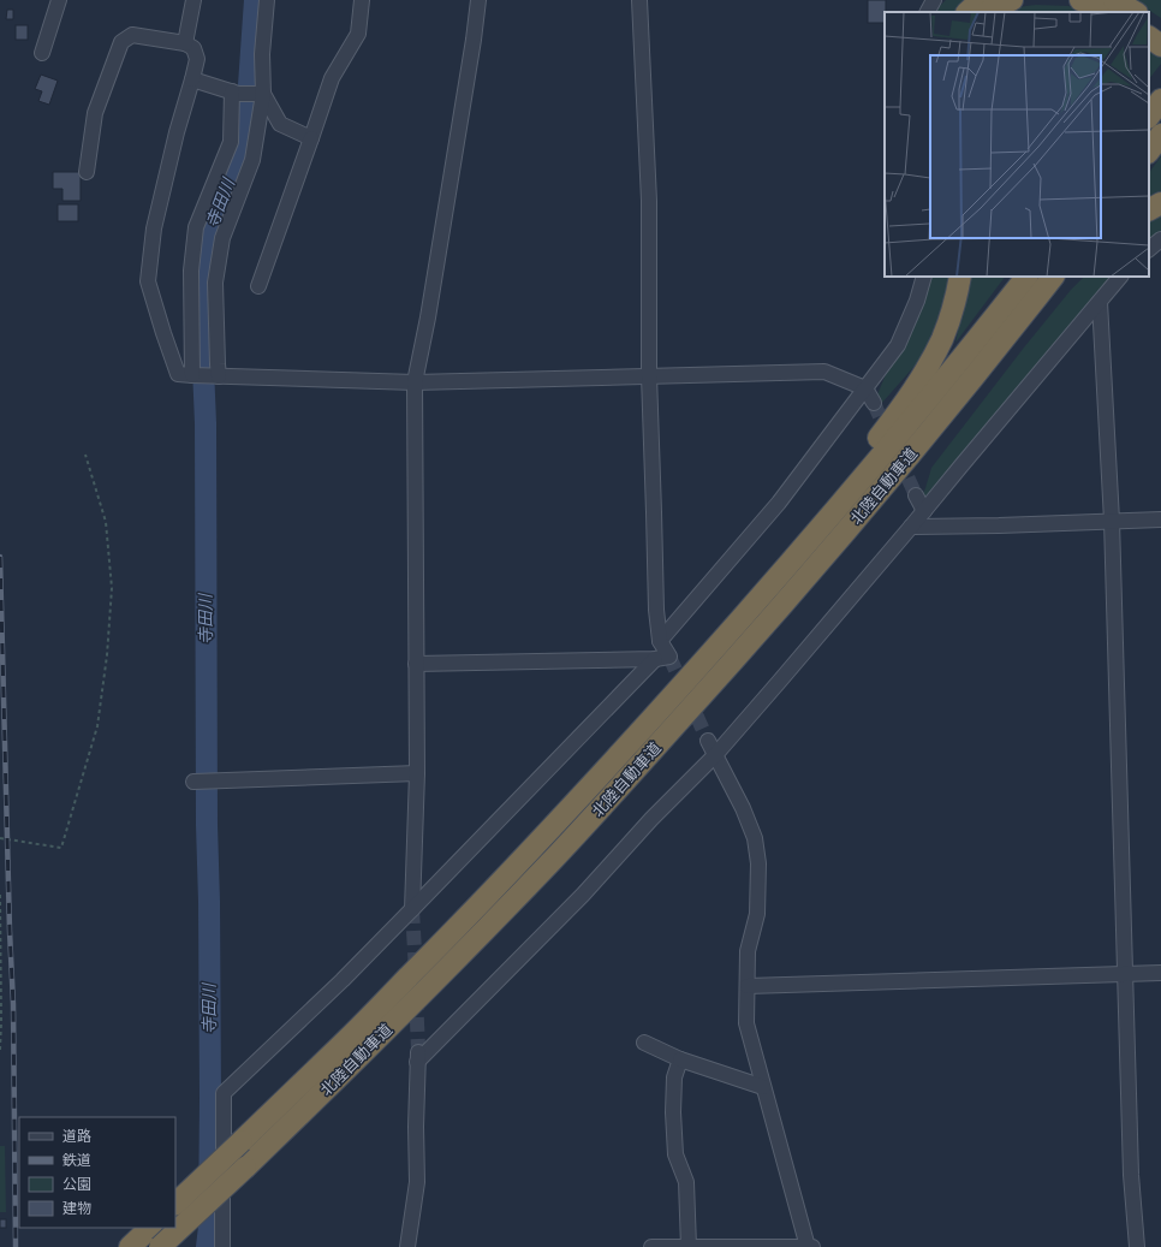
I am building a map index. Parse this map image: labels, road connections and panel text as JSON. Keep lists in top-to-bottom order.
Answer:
{
  "streets": {
    "highway": ["北陸自動車道"]
  },
  "water": ["寺田川"],
  "legend": [
    "道路",
    "鉄道",
    "公園",
    "建物"
  ]
}
